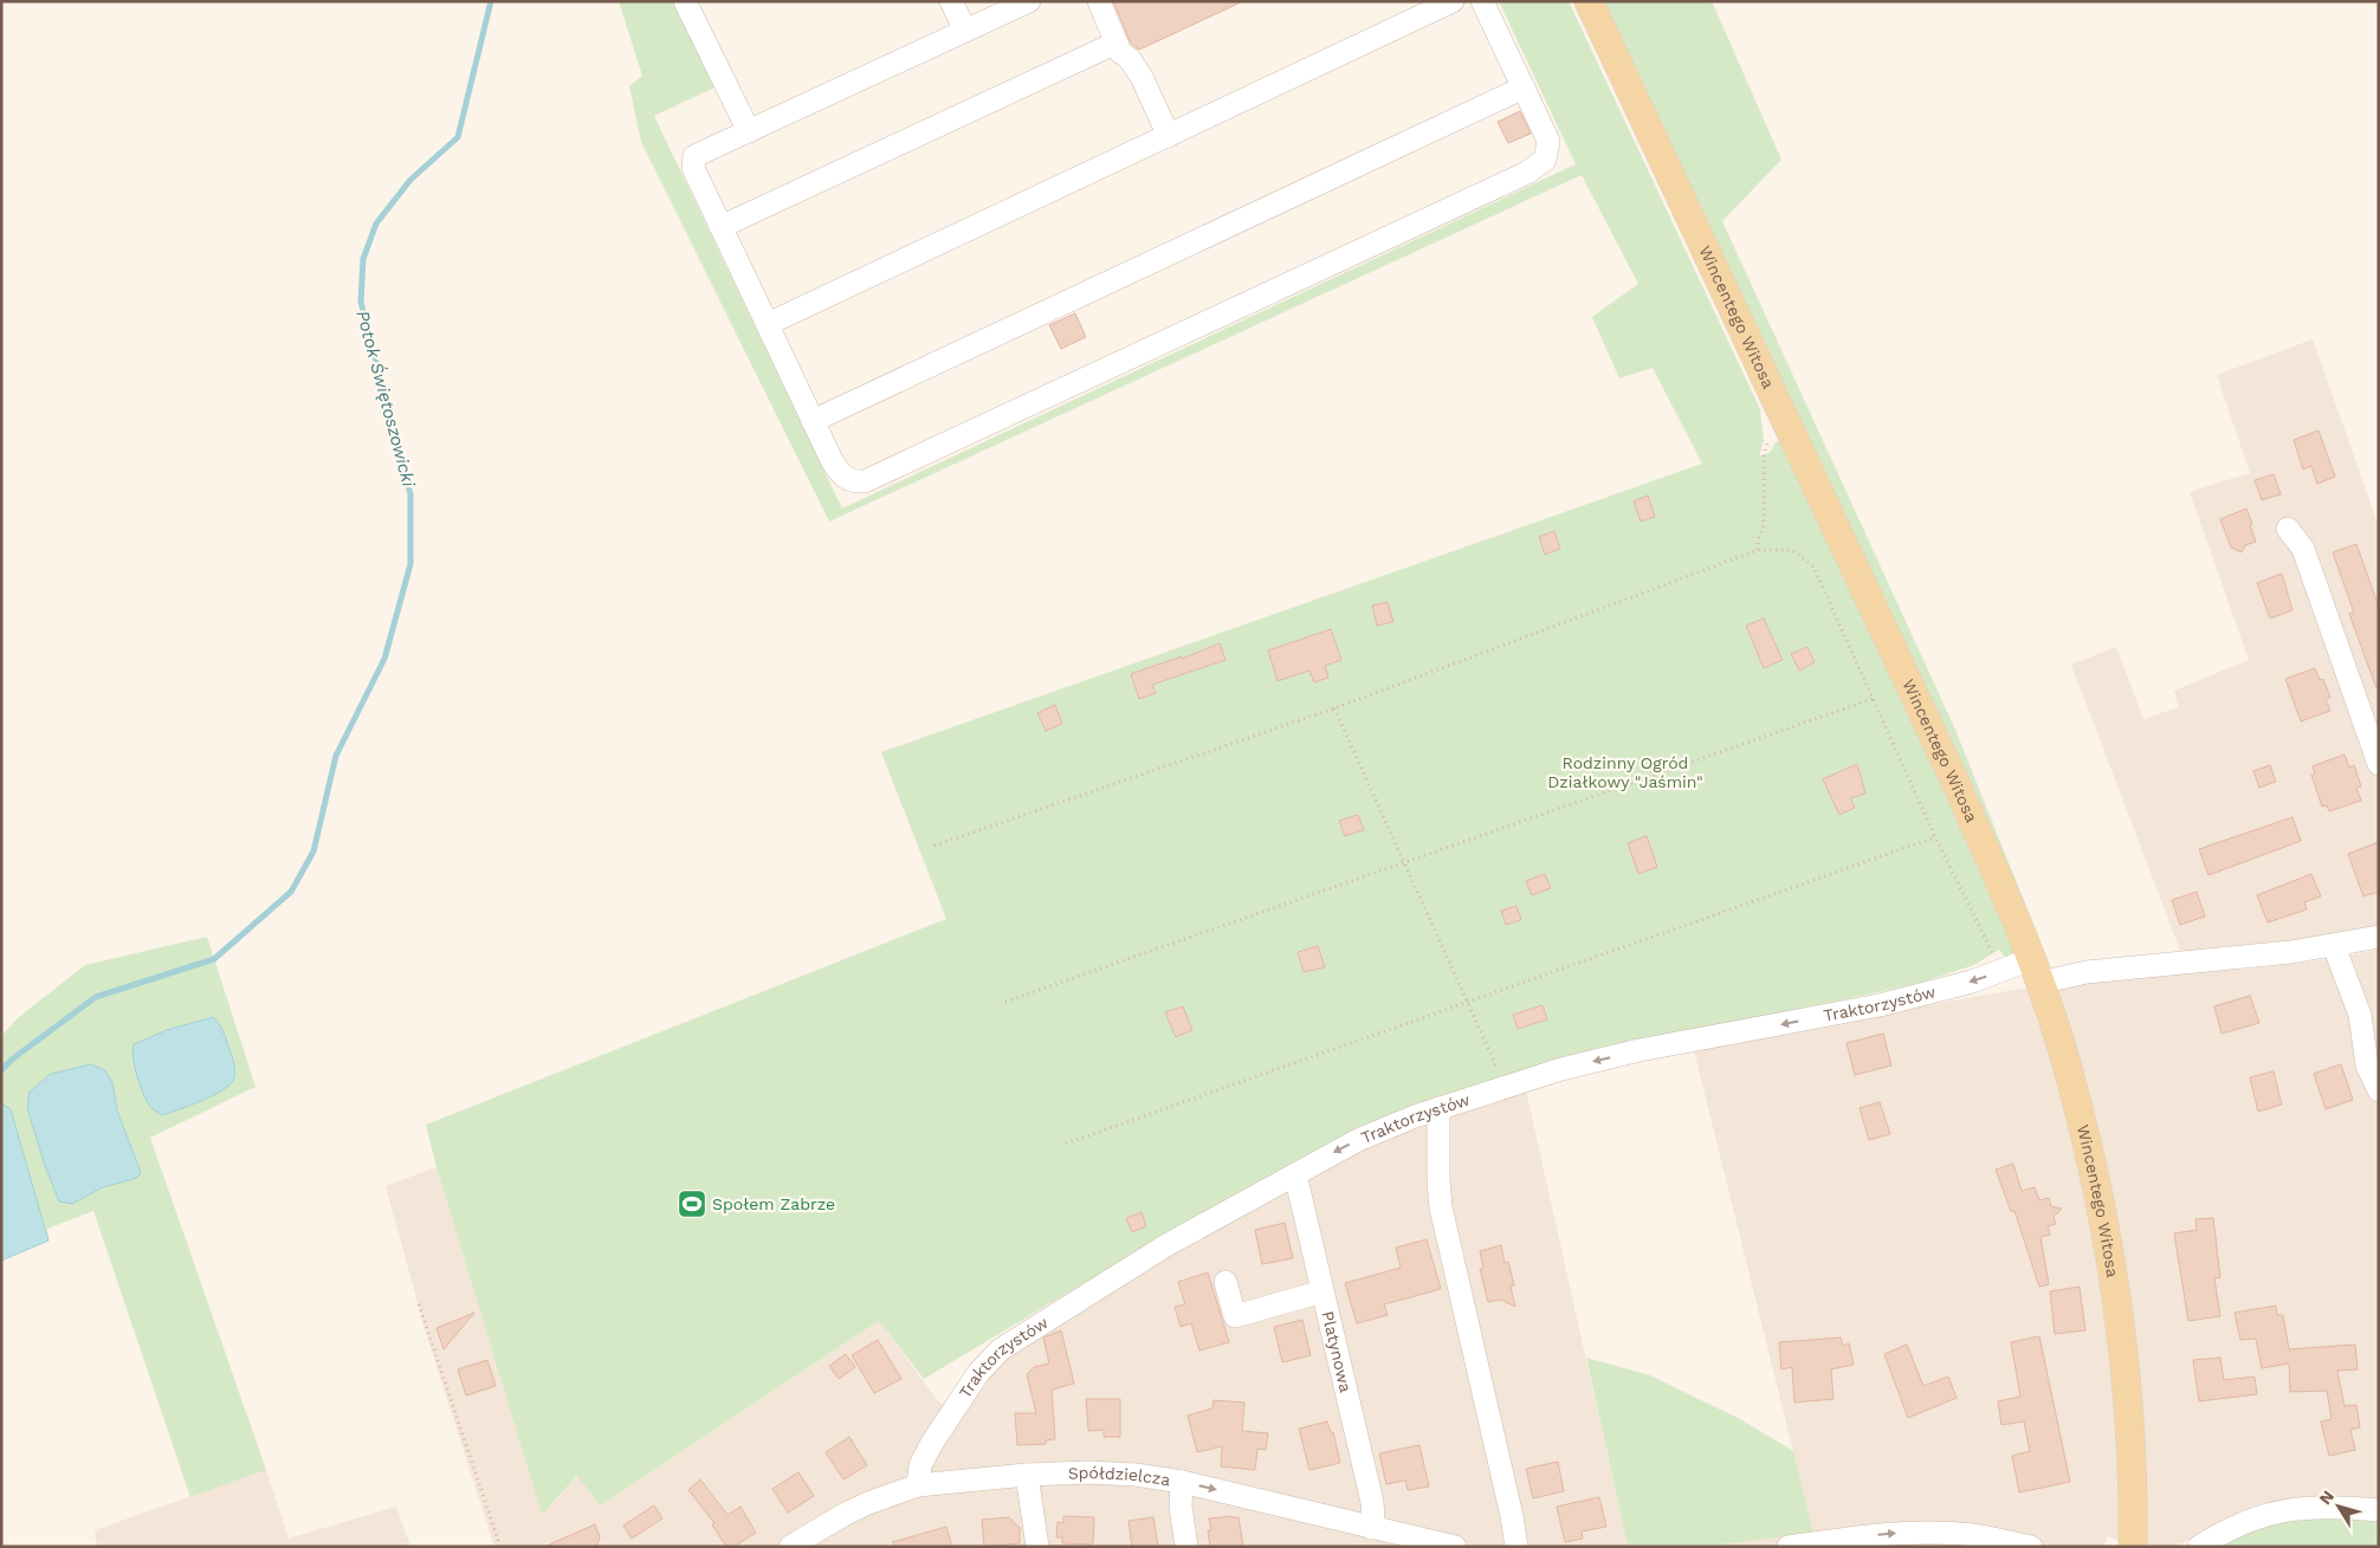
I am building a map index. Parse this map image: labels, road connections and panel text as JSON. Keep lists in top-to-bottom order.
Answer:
{
  "streets": {
    "main road": ["Wincentego Witosa"],
    "street": ["Traktorzystów", "Platynowa", "Spółdzielcza"]
  },
  "crossings": [
    ["Wincentego Witosa", "Traktorzystów"],
    ["Traktorzystów", "Platynowa"],
    ["Traktorzystów", "Spółdzielcza"],
    ["Platynowa", "Spółdzielcza"]
  ],
  "one_way": ["Traktorzystów"],
  "water": ["Potok Świętoszowicki"],
  "parks": ["Rodzinny Ogród Działkowy \"Jaśmin\""],
  "places": {
    "sports": ["Społem Zabrze"]
  },
  "north": "top left"
}
